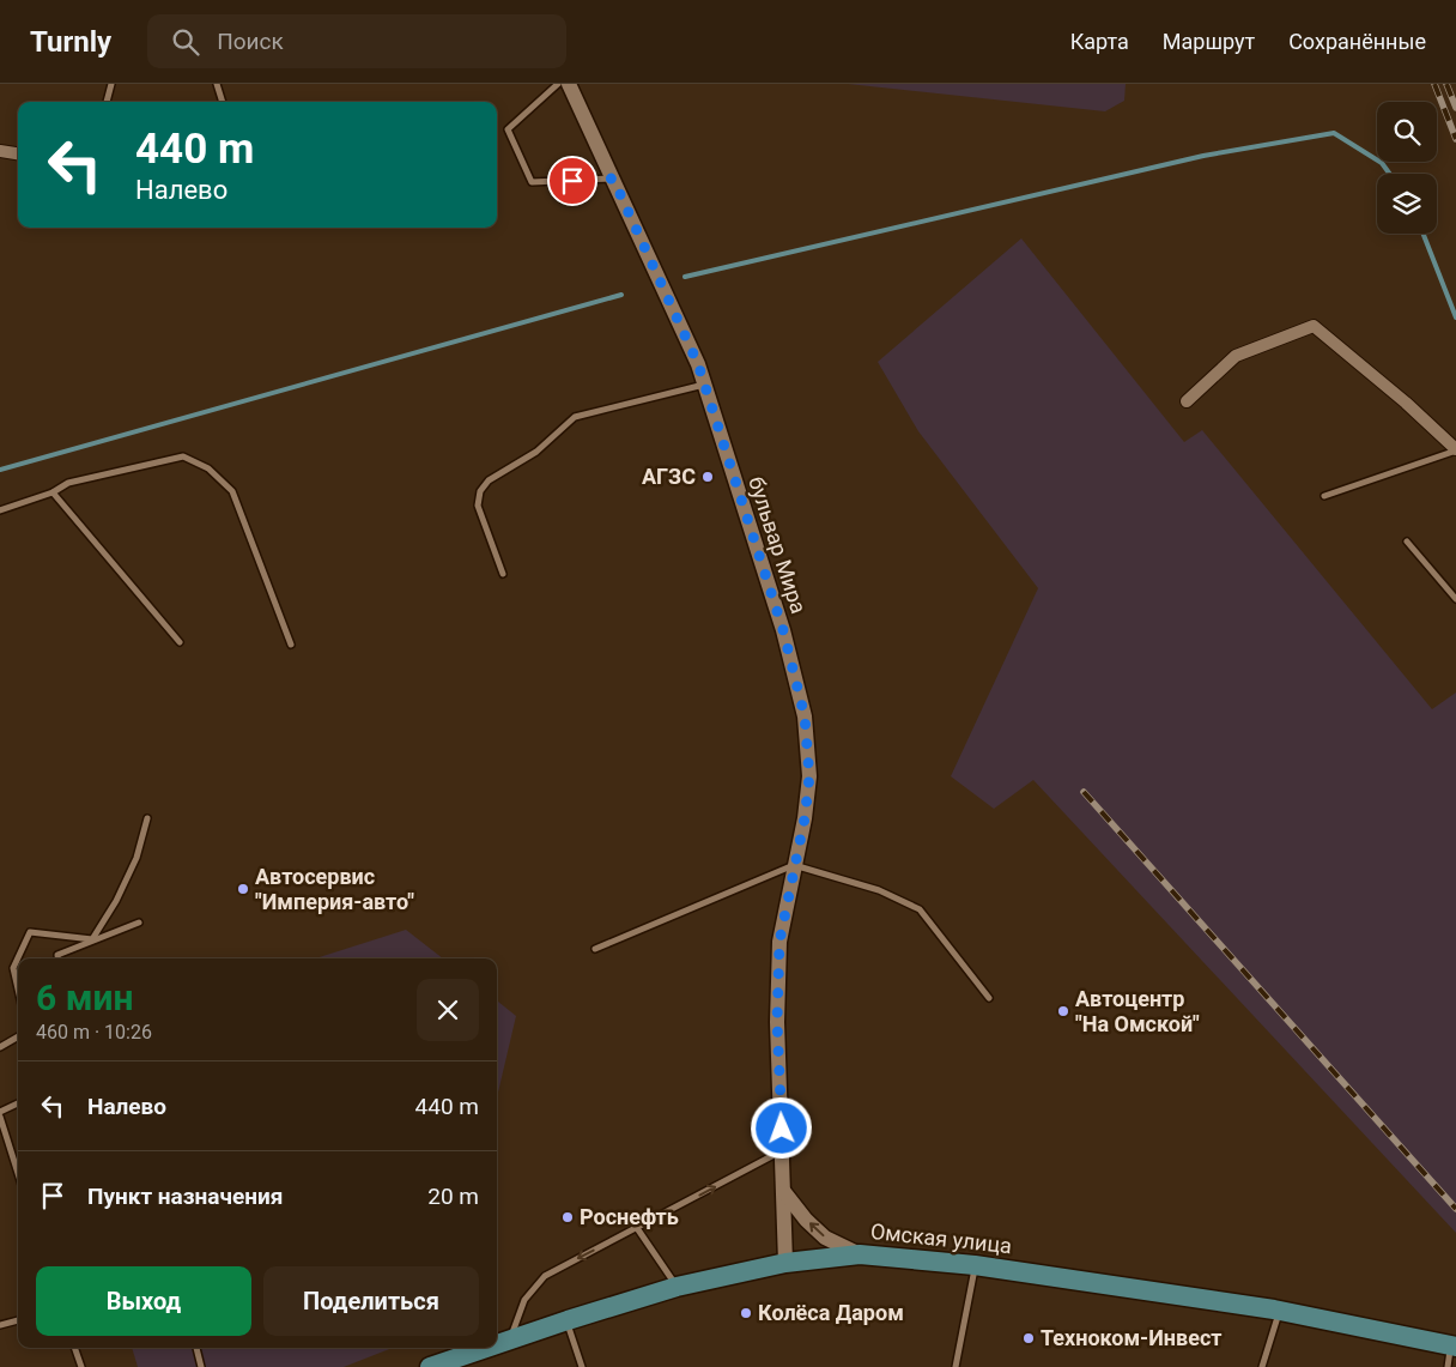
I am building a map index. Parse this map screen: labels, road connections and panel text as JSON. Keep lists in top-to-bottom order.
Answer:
{
  "streets": {
    "main road": ["Омская улица"],
    "street": ["бульвар Мира"]
  },
  "crossings": [
    ["бульвар Мира", "Омская улица"]
  ],
  "places": [
    "АГЗС",
    "Автосервис \"Империя-авто\"",
    "Автоцентр \"На Омской\"",
    "Роснефть",
    "Колёса Даром",
    "Техноком-Инвест"
  ],
  "page": {
    "header": "Turnly",
    "search": "Поиск",
    "nav": ["Карта", "Маршрут", "Сохранённые"],
    "turn": ["440 m", "Налево"],
    "heading": ["6 мин", "460 m · 10:26"],
    "list": [
      {
        "name": "Налево",
        "value": "440 m"
      },
      {
        "name": "Пункт назначения",
        "value": "20 m"
      }
    ],
    "buttons": ["Выход", "Поделиться"]
  }
}
